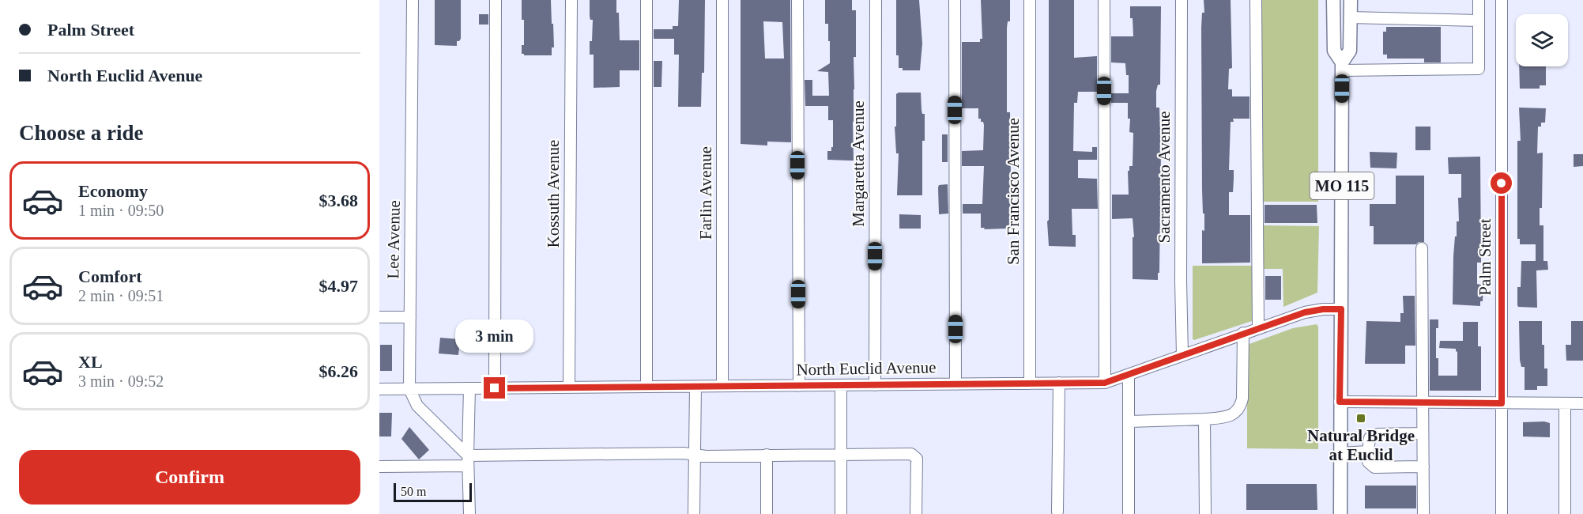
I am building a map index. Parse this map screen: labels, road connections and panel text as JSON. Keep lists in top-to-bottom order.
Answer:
{
  "streets": {
    "main road": ["MO 115"],
    "street": [
      "Margaretta Avenue",
      "Sacramento Avenue",
      "San Francisco Avenue",
      "Farlin Avenue",
      "Kossuth Avenue",
      "Lee Avenue",
      "Palm Street",
      "North Euclid Avenue"
    ]
  },
  "crossings": [
    ["Margaretta Avenue", "North Euclid Avenue"],
    ["Sacramento Avenue", "North Euclid Avenue"],
    ["MO 115", "North Euclid Avenue"],
    ["San Francisco Avenue", "North Euclid Avenue"],
    ["Farlin Avenue", "North Euclid Avenue"],
    ["Kossuth Avenue", "North Euclid Avenue"],
    ["Lee Avenue", "North Euclid Avenue"]
  ],
  "places": {
    "transit": ["Natural Bridge at Euclid"]
  },
  "scale_bar": "50 m",
  "page": {
    "banner": ["Palm Street", "North Euclid Avenue"],
    "heading": "Choose a ride",
    "list": [
      {
        "name": "Economy",
        "note": "1 min · 09:50",
        "value": "$3.68"
      },
      {
        "name": "Comfort",
        "note": "2 min · 09:51",
        "value": "$4.97"
      },
      {
        "name": "XL",
        "note": "3 min · 09:52",
        "value": "$6.26"
      }
    ],
    "bubble": "3 min",
    "buttons": "Confirm",
    "scale": "50 m"
  }
}
